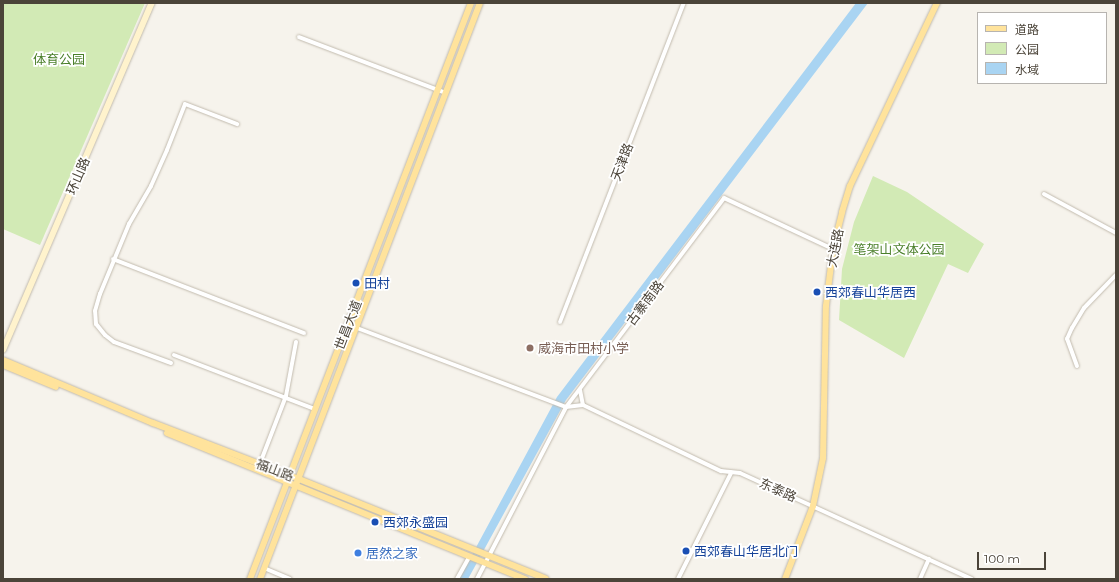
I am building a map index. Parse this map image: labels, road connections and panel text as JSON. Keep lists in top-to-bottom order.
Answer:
{
  "streets": {
    "main road": [
      "环山路",
      "大连路",
      "世昌大道",
      "福山路"
    ],
    "street": ["天津路", "古寨南路", "东泰路"]
  },
  "crossings": [
    ["大连路", "古寨南路"],
    ["大连路", "东泰路"],
    ["古寨南路", "福山路"],
    ["世昌大道", "福山路"]
  ],
  "parks": ["体育公园", "笔架山文体公园"],
  "places": [
    "田村",
    "西郊春山华居西",
    "威海市田村小学",
    "西郊永盛园",
    "西郊春山华居北门",
    "居然之家"
  ],
  "legend": ["道路", "公园", "水域"],
  "scale_bar": "100 m"
}
